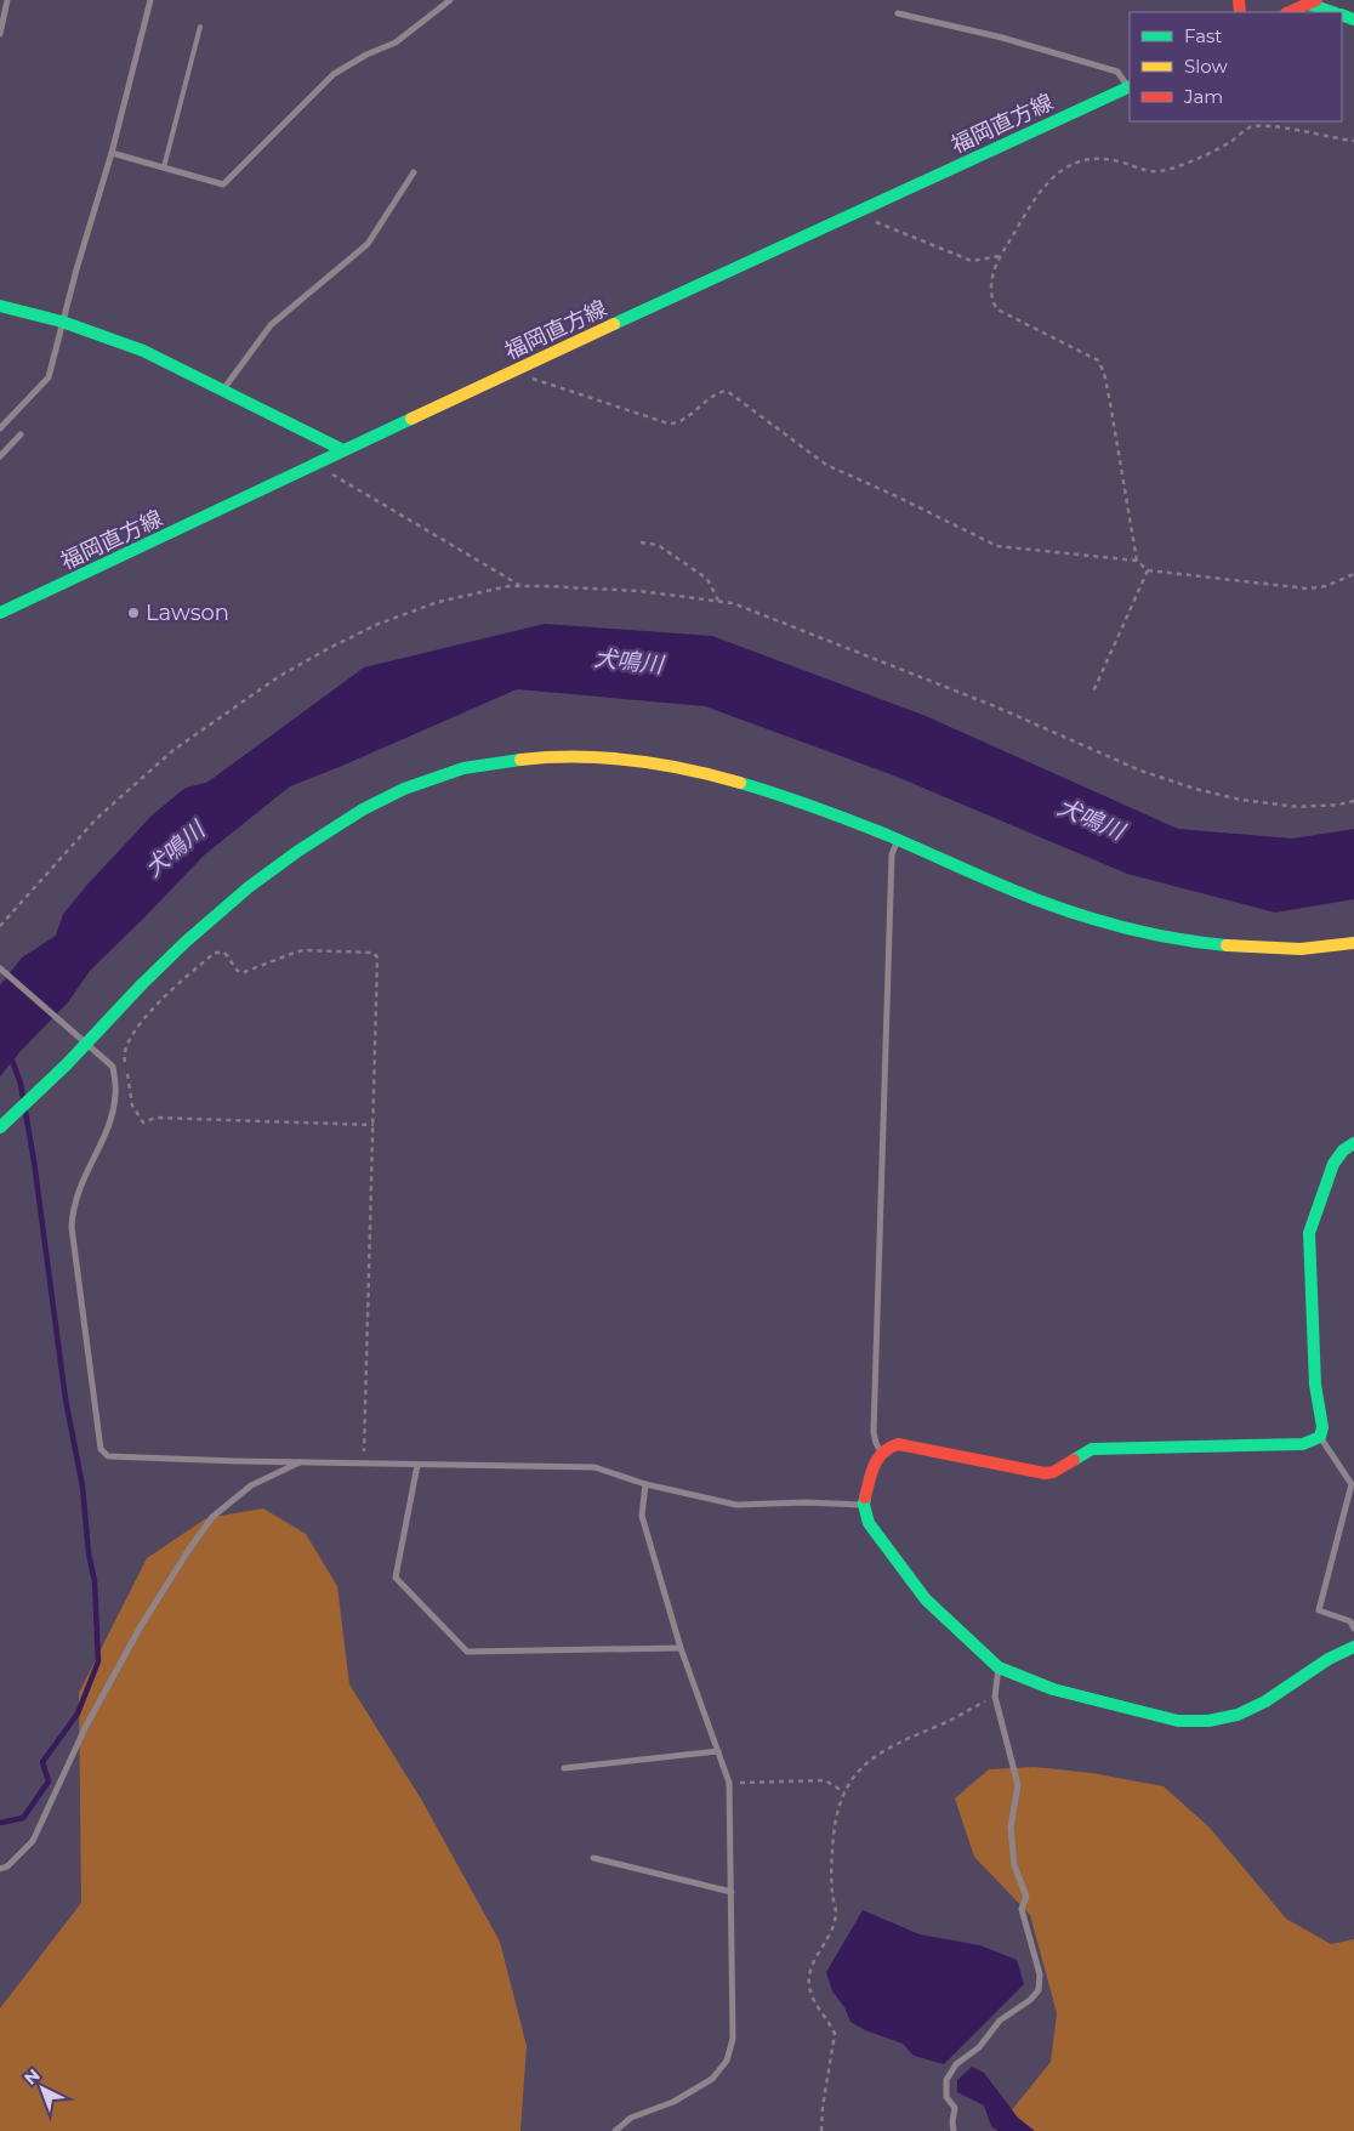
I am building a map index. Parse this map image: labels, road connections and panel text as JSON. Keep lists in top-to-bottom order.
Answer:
{
  "streets": {
    "street": ["福岡直方線"]
  },
  "water": ["犬鳴川"],
  "places": ["Lawson"],
  "legend": ["Fast", "Slow", "Jam"],
  "north": "top left"
}
